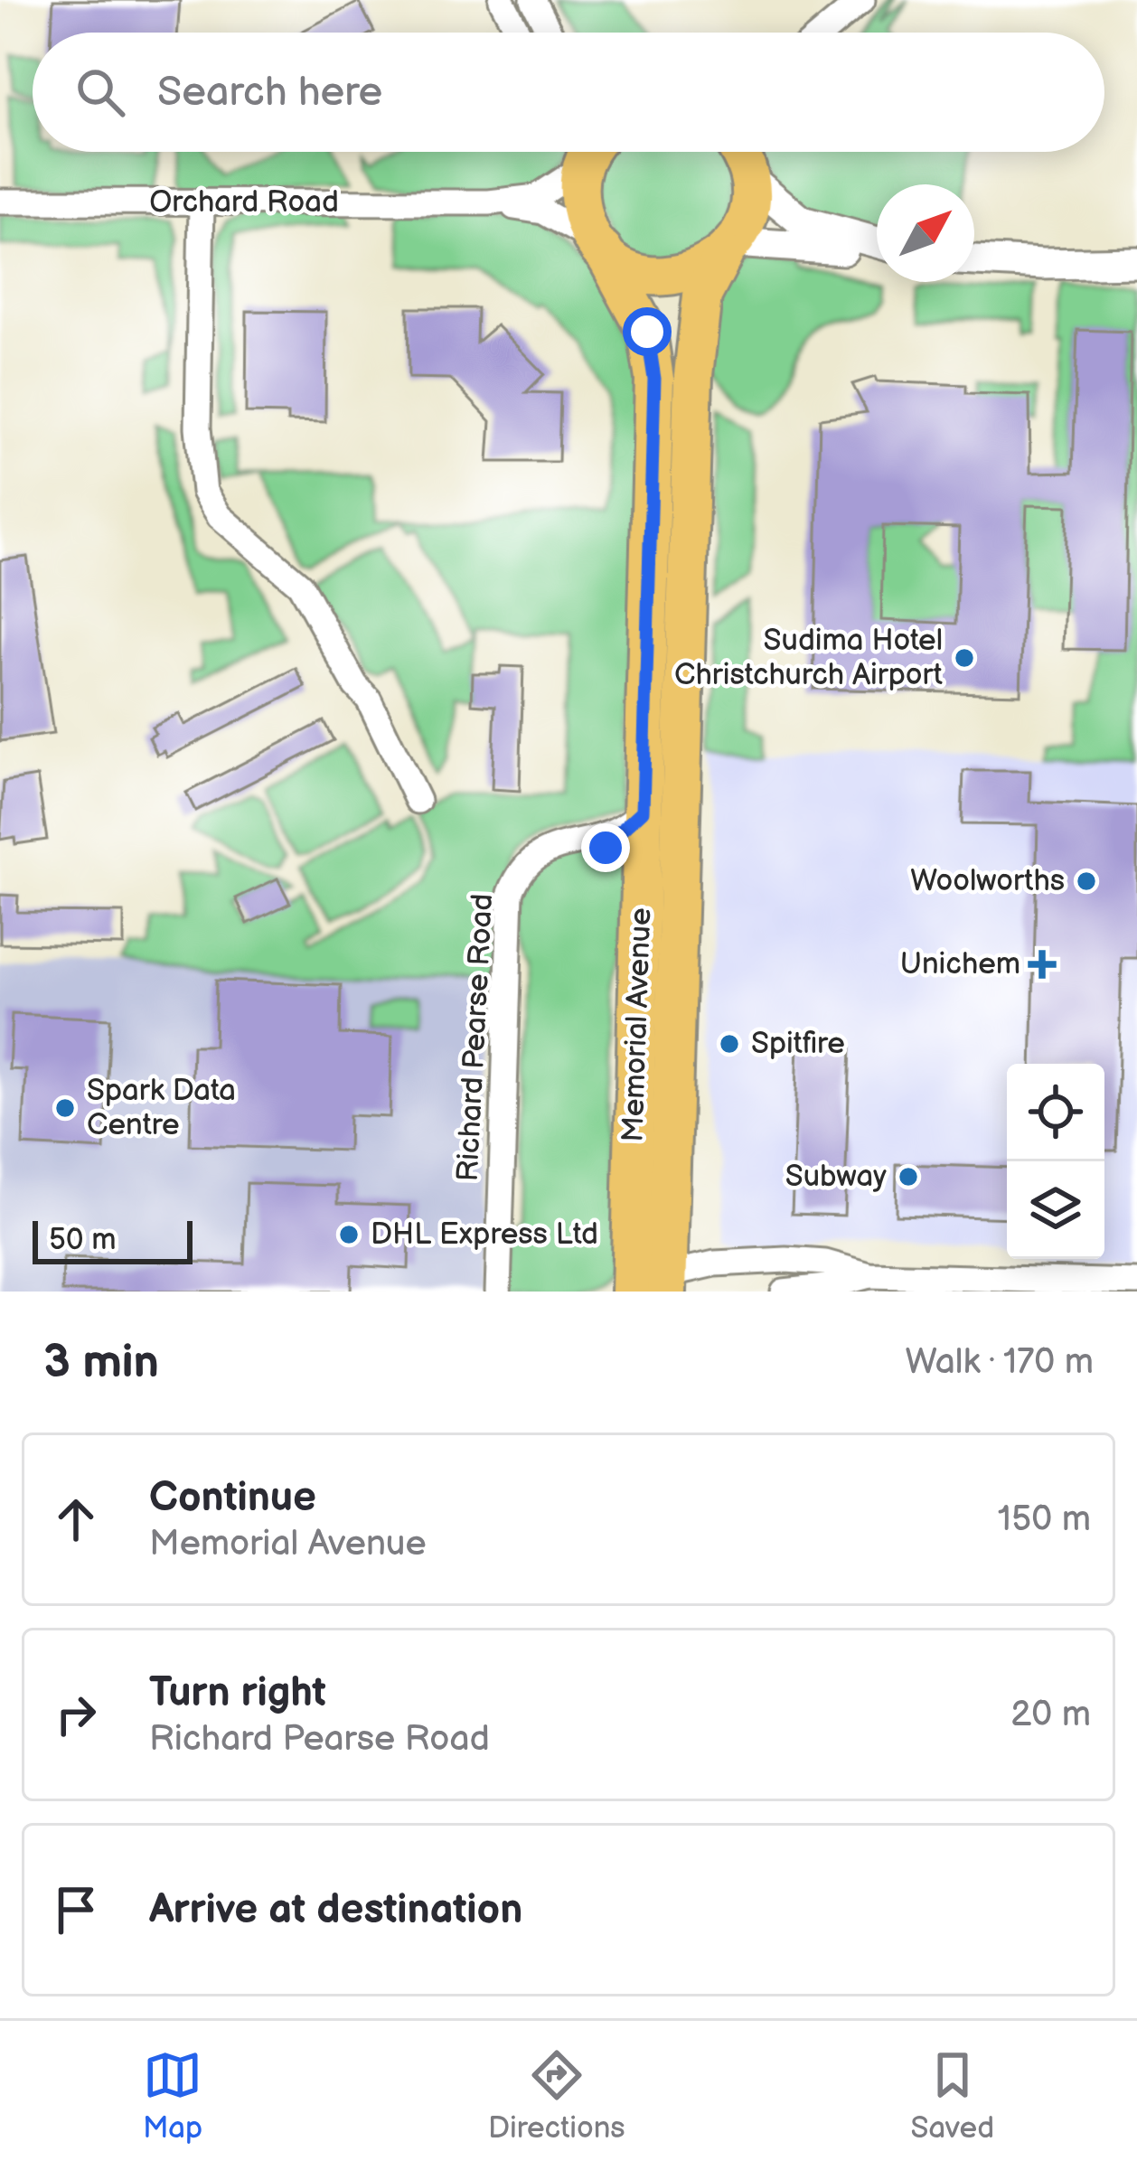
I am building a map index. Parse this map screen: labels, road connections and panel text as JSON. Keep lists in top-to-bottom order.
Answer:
{
  "streets": {
    "main road": ["Memorial Avenue"],
    "street": ["Orchard Road", "Richard Pearse Road"]
  },
  "crossings": [
    ["Orchard Road", "Memorial Avenue"],
    ["Memorial Avenue", "Richard Pearse Road"]
  ],
  "places": {
    "other": [
      "Sudima Hotel Christchurch Airport",
      "Woolworths",
      "Spitfire",
      "Spark Data Centre",
      "Subway",
      "DHL Express Ltd"
    ],
    "health": ["Unichem"]
  },
  "scale_bar": "50 m",
  "north": "top right",
  "page": {
    "search": "Search here",
    "scale": "50 m",
    "heading": ["3 min", "Walk · 170 m"],
    "list": [
      ["Continue", "Memorial Avenue", "150 m"],
      ["Turn right", "Richard Pearse Road", "20 m"],
      "Arrive at destination"
    ],
    "nav": ["Map", "Directions", "Saved"]
  }
}
